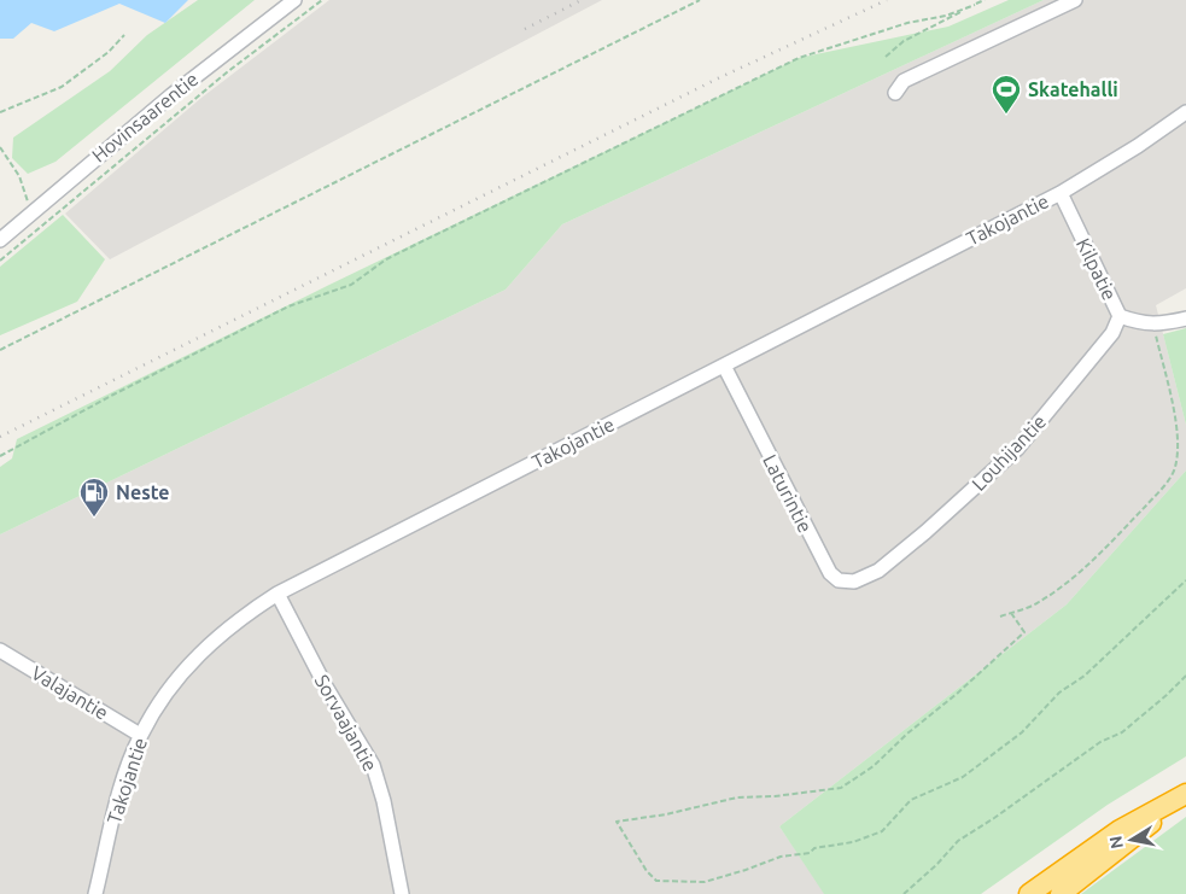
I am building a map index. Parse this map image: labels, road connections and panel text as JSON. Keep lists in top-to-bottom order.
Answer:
{
  "streets": {
    "street": [
      "Hovinsaarentie",
      "Takojantie",
      "Kilpatie",
      "Louhijantie",
      "Laturintie",
      "Valajantie",
      "Sorvaajantie"
    ]
  },
  "crossings": [
    ["Takojantie", "Kilpatie"],
    ["Takojantie", "Laturintie"],
    ["Takojantie", "Valajantie"],
    ["Takojantie", "Sorvaajantie"],
    ["Kilpatie", "Louhijantie"],
    ["Louhijantie", "Laturintie"]
  ],
  "places": {
    "sports": ["Skatehalli"],
    "fuel station": ["Neste"]
  },
  "north": "left"
}
